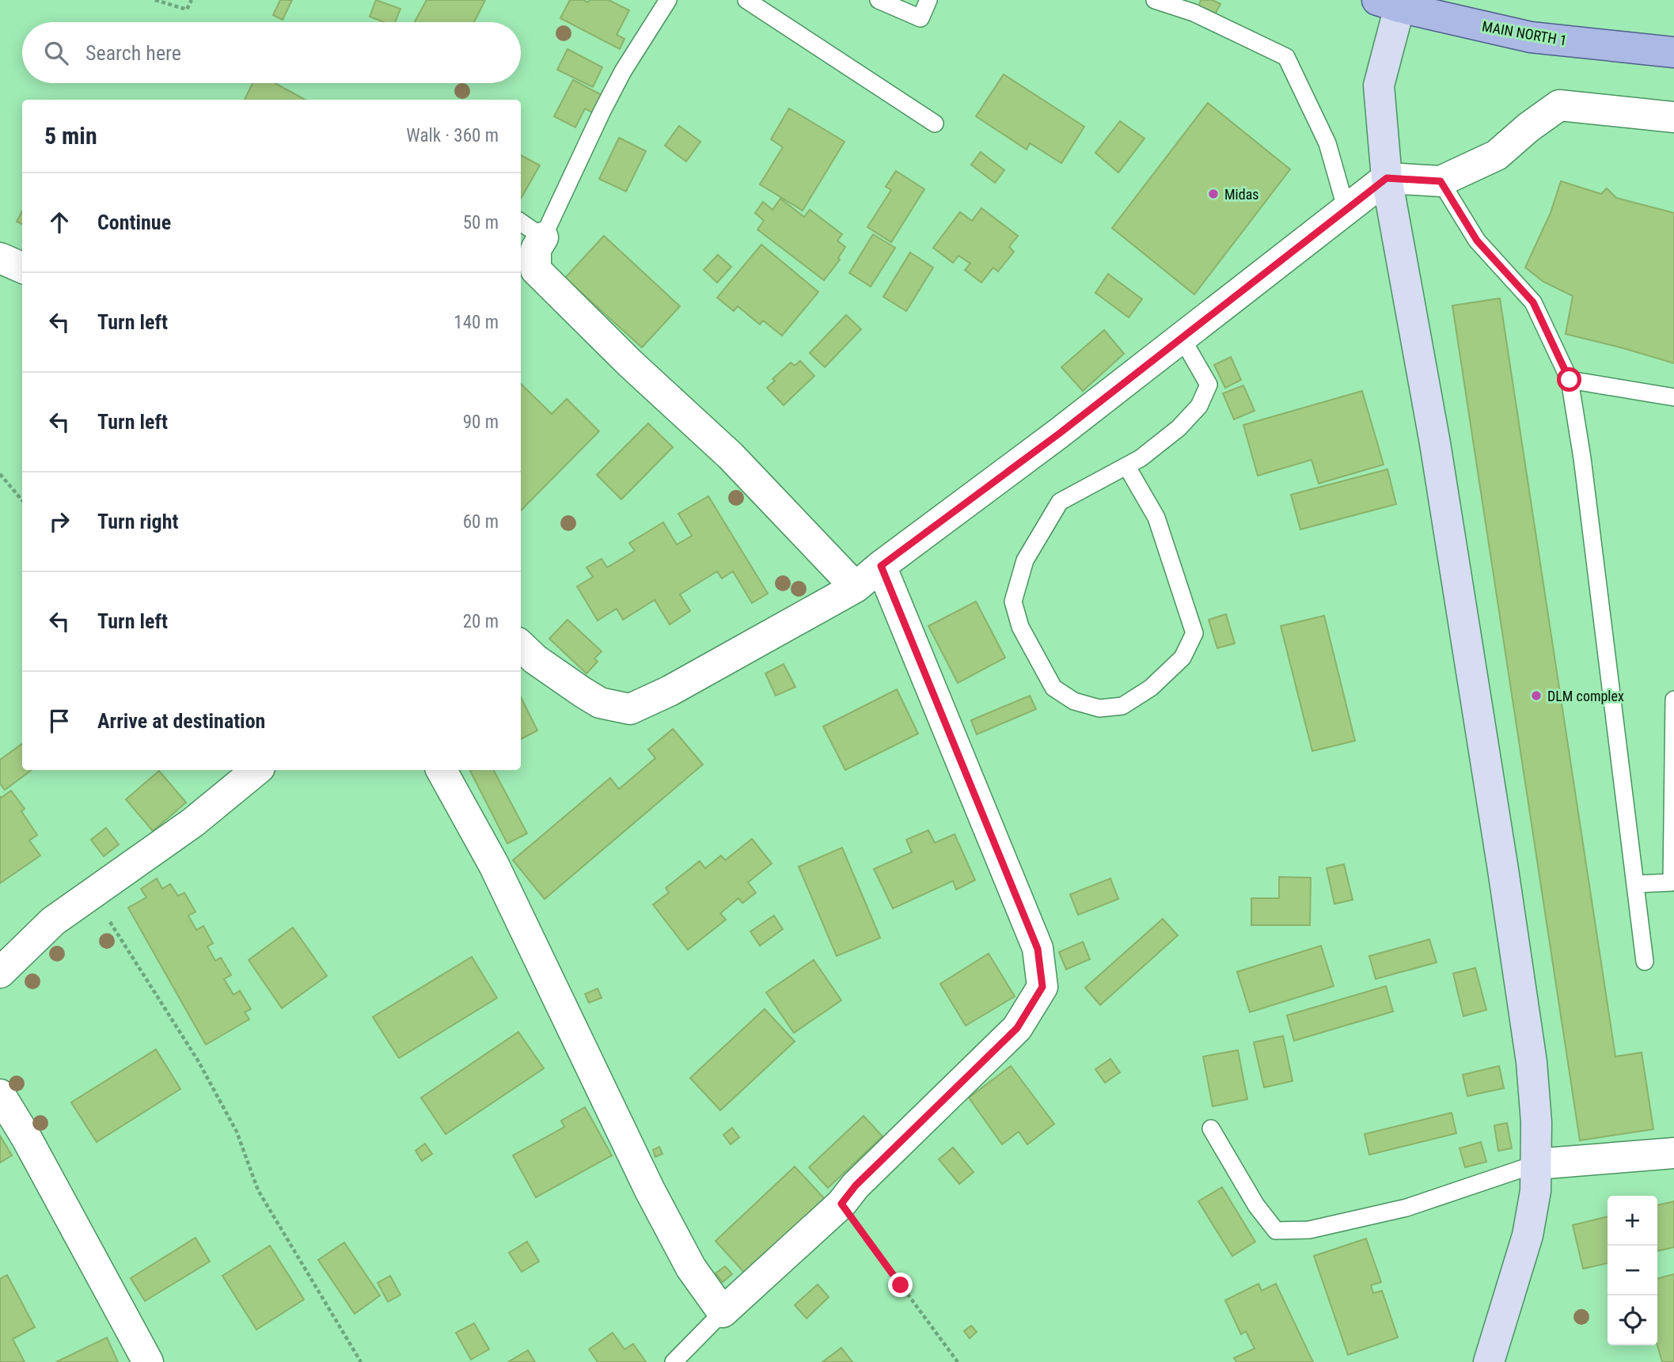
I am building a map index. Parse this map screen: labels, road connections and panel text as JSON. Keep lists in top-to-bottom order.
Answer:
{
  "streets": {
    "main road": ["MAIN NORTH 1"]
  },
  "places": ["Midas", "DLM complex"],
  "page": {
    "search": "Search here",
    "heading": ["5 min", "Walk · 360 m"],
    "list": [
      ["Continue", "50 m"],
      ["Turn left", "140 m"],
      ["Turn left", "90 m"],
      ["Turn right", "60 m"],
      ["Turn left", "20 m"],
      "Arrive at destination"
    ],
    "map_buttons": ["+", "−"]
  }
}
